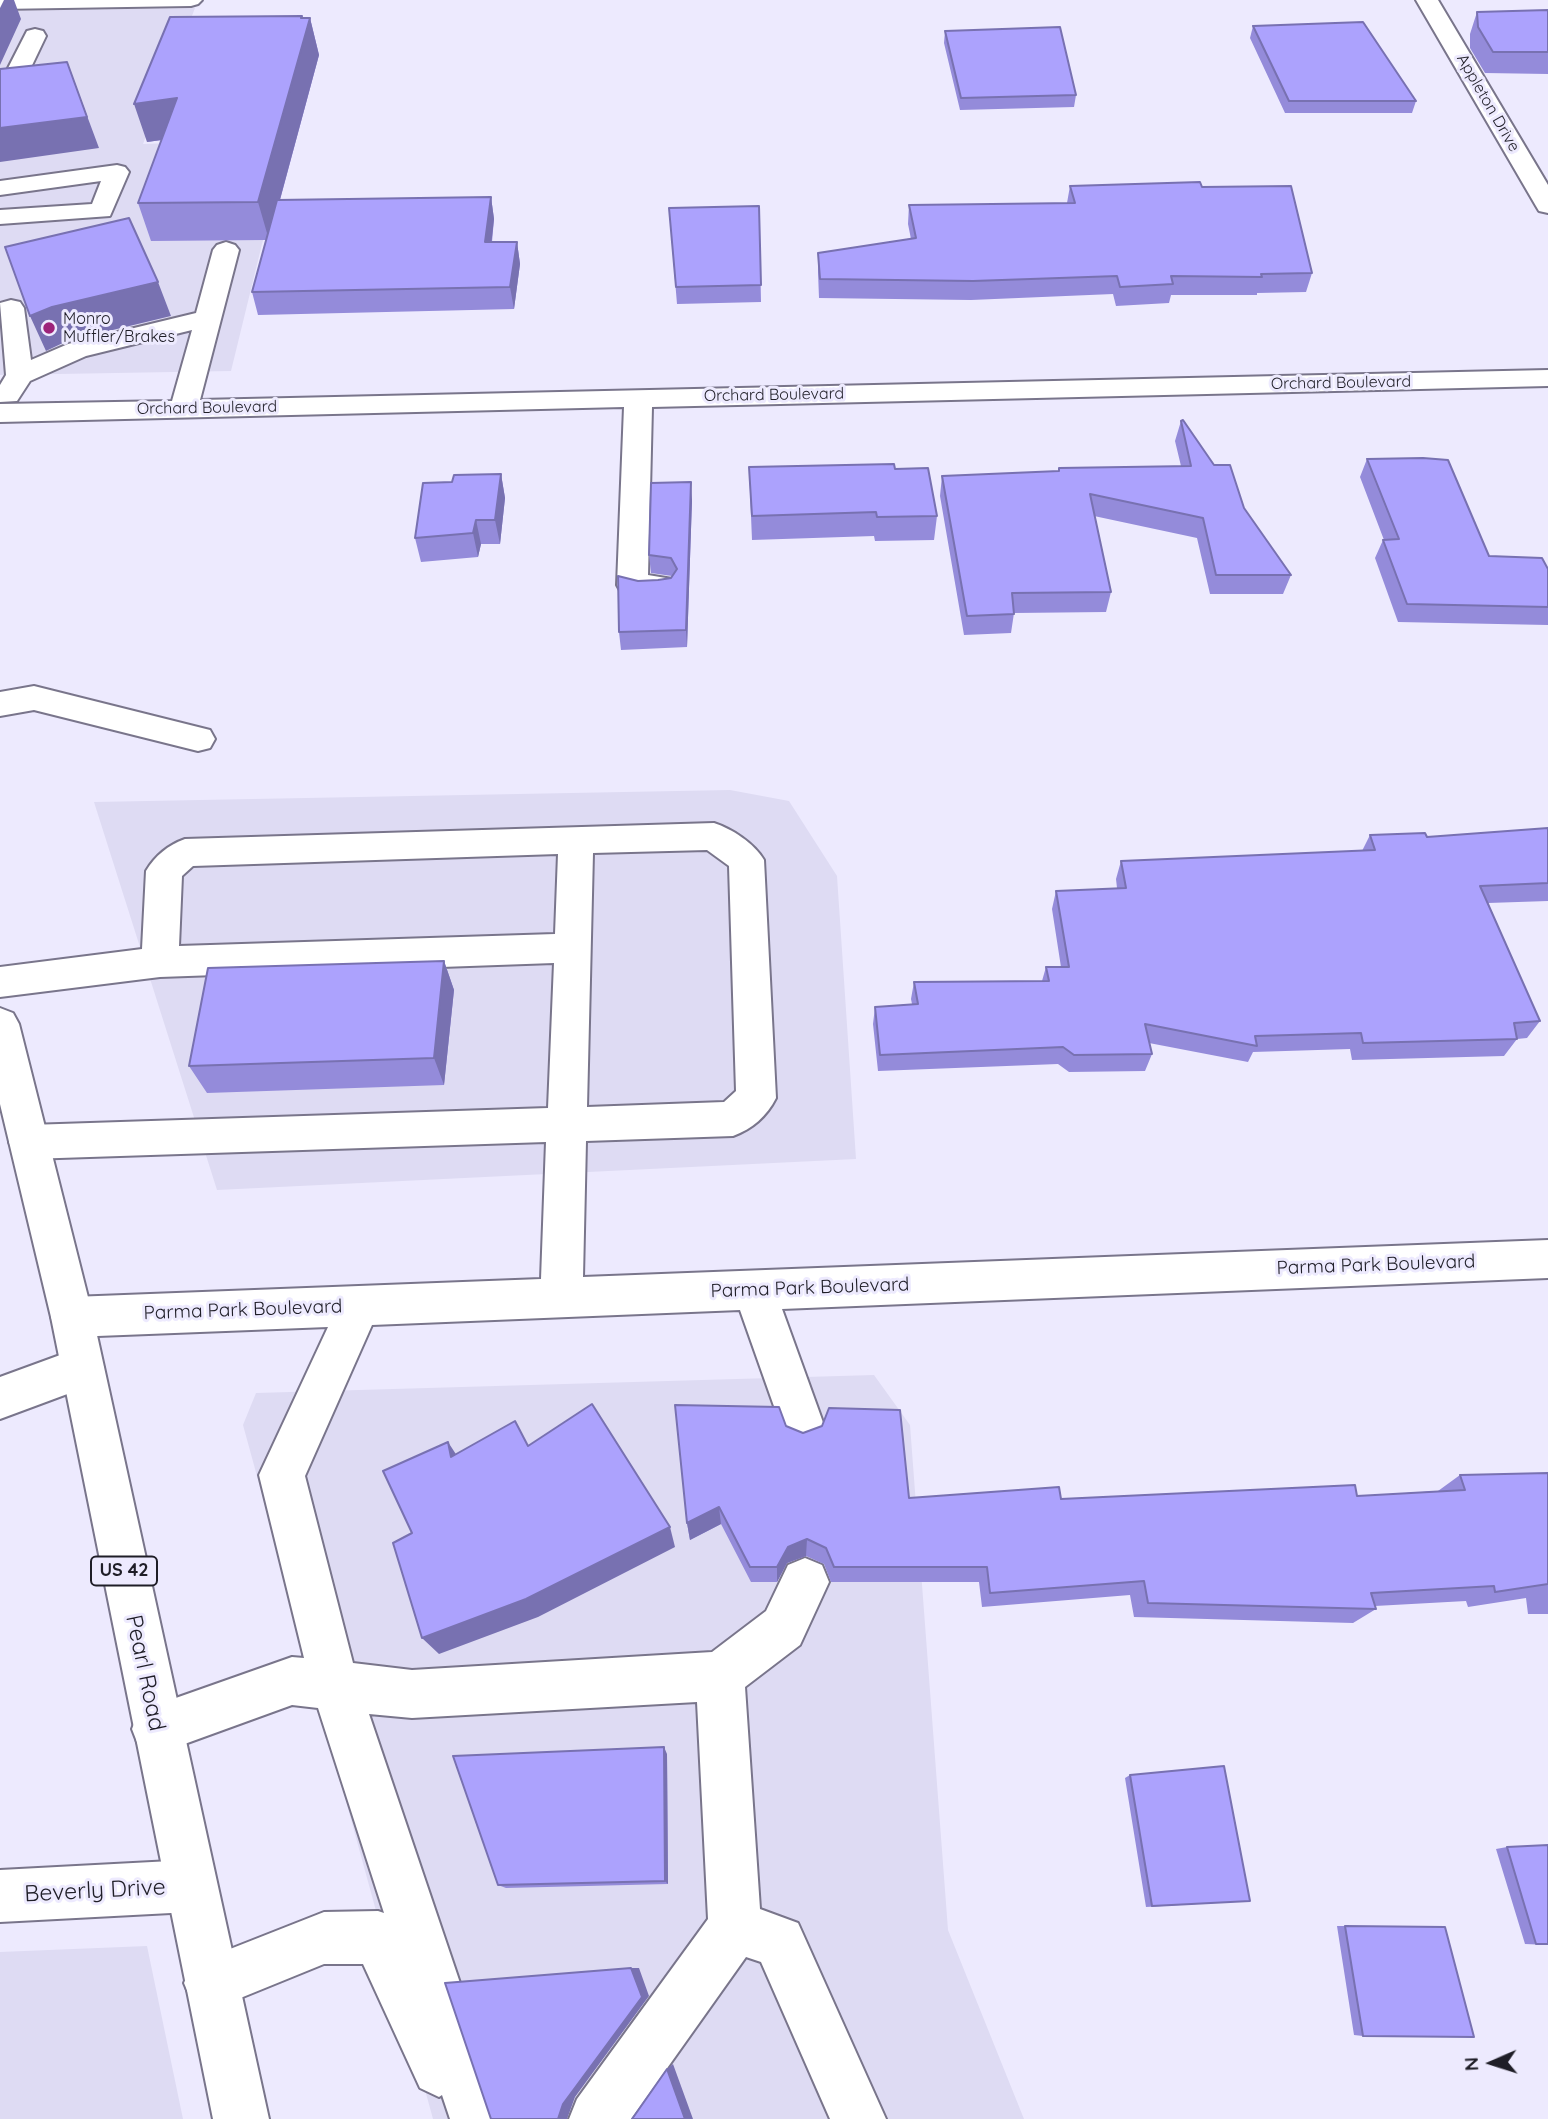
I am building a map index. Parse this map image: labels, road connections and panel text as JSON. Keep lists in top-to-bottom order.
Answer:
{
  "streets": {
    "street": [
      "Appleton Drive",
      "Orchard Boulevard",
      "Parma Park Boulevard",
      "US 42",
      "Pearl Road",
      "Beverly Drive"
    ]
  },
  "crossings": [
    ["Parma Park Boulevard", "Pearl Road"],
    ["Pearl Road", "Beverly Drive"]
  ],
  "places": ["Monro Muffler/Brakes"],
  "north": "left"
}
